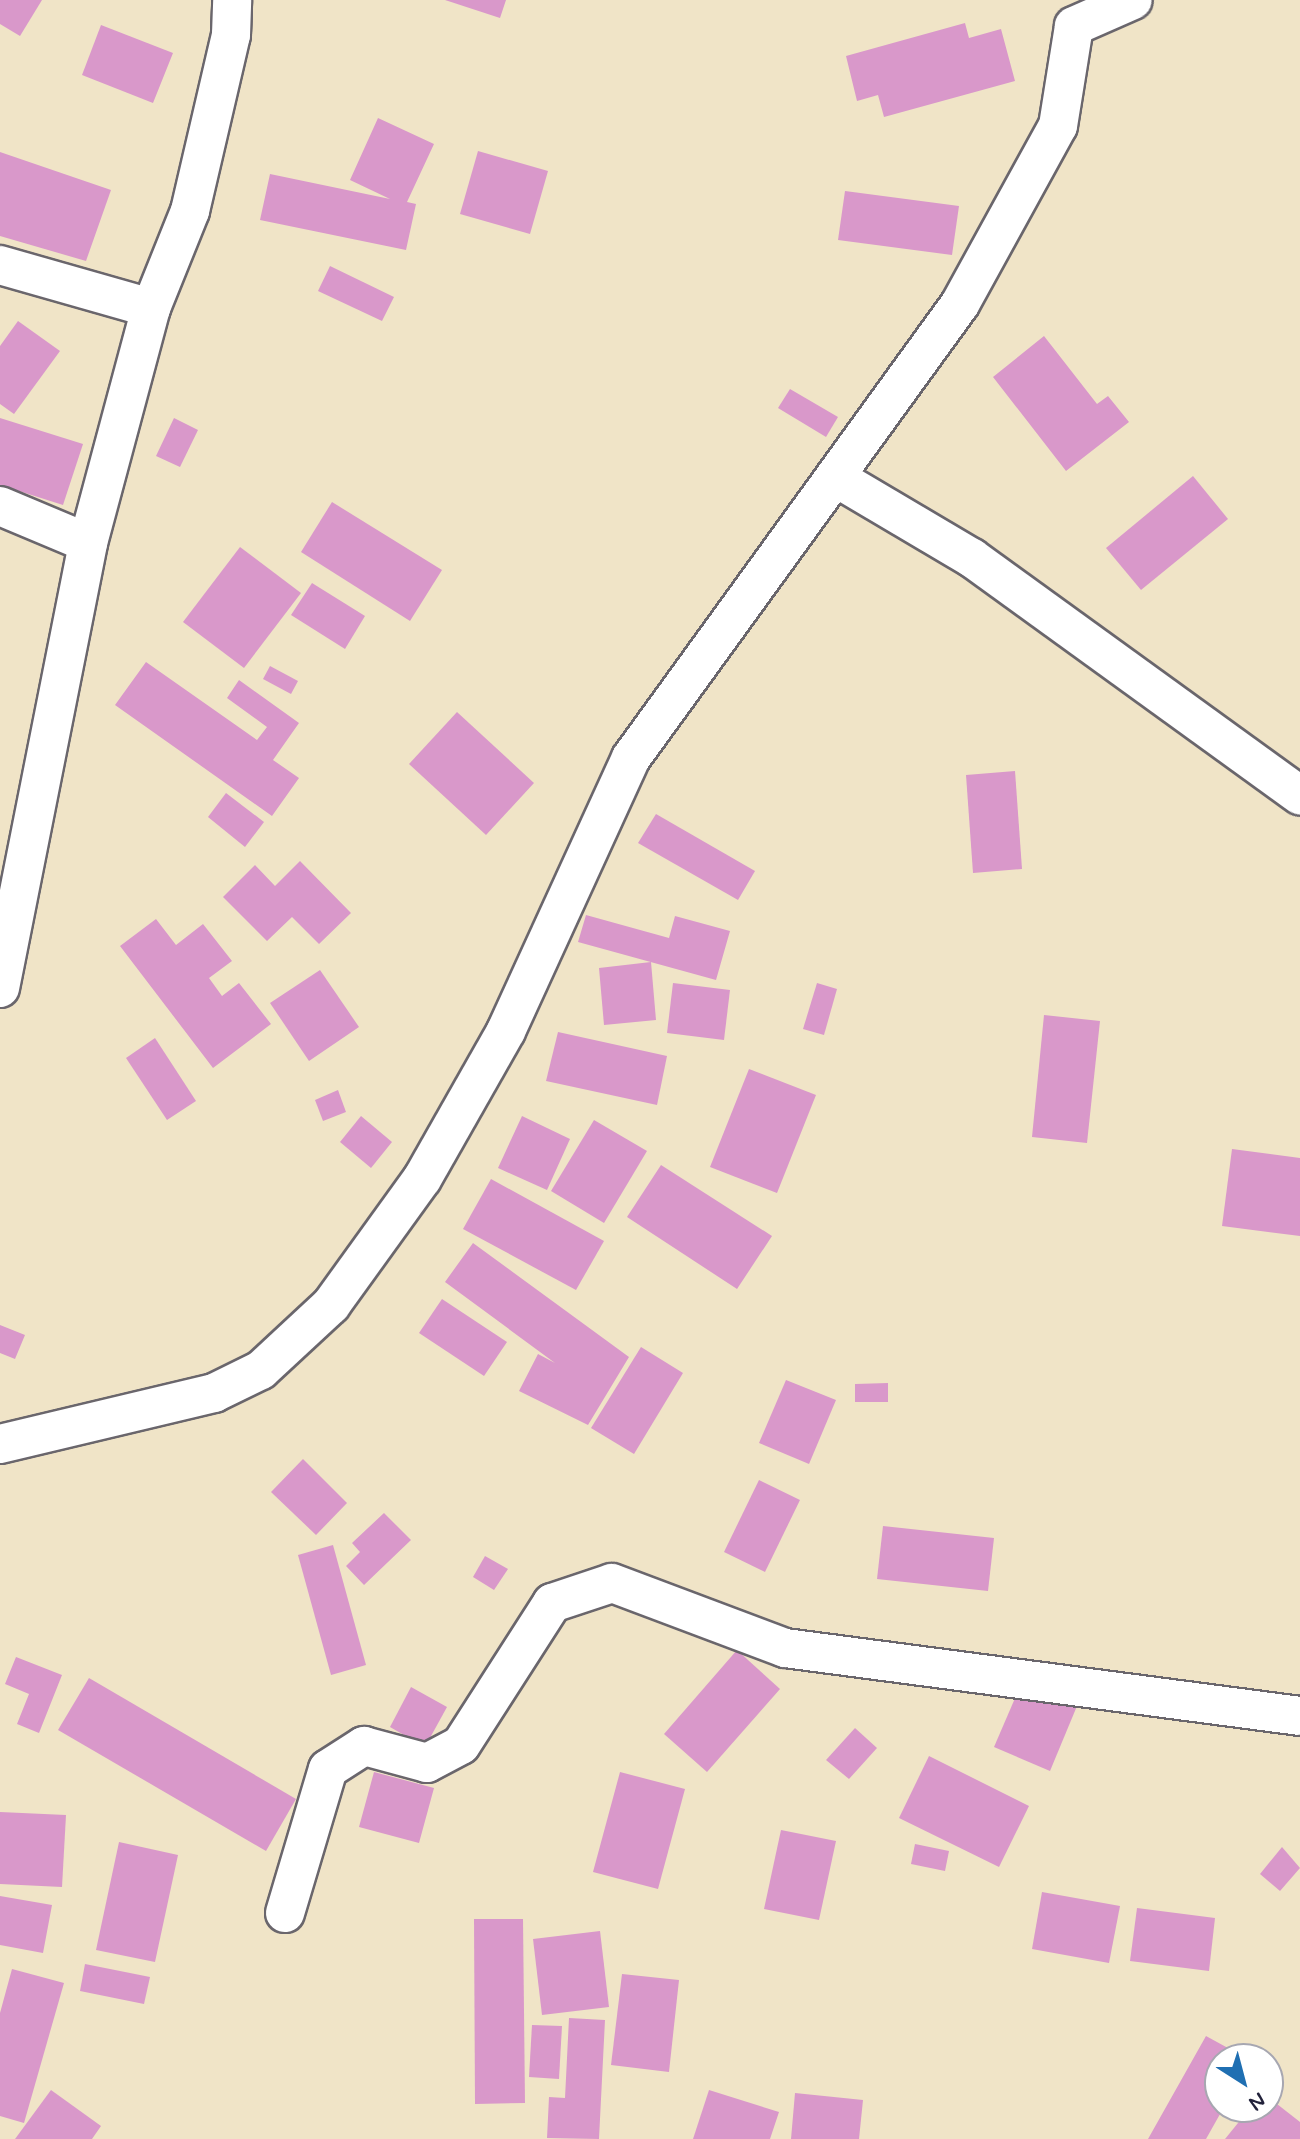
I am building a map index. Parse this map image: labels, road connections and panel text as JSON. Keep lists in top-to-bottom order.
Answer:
{
  "north": "bottom right"
}
